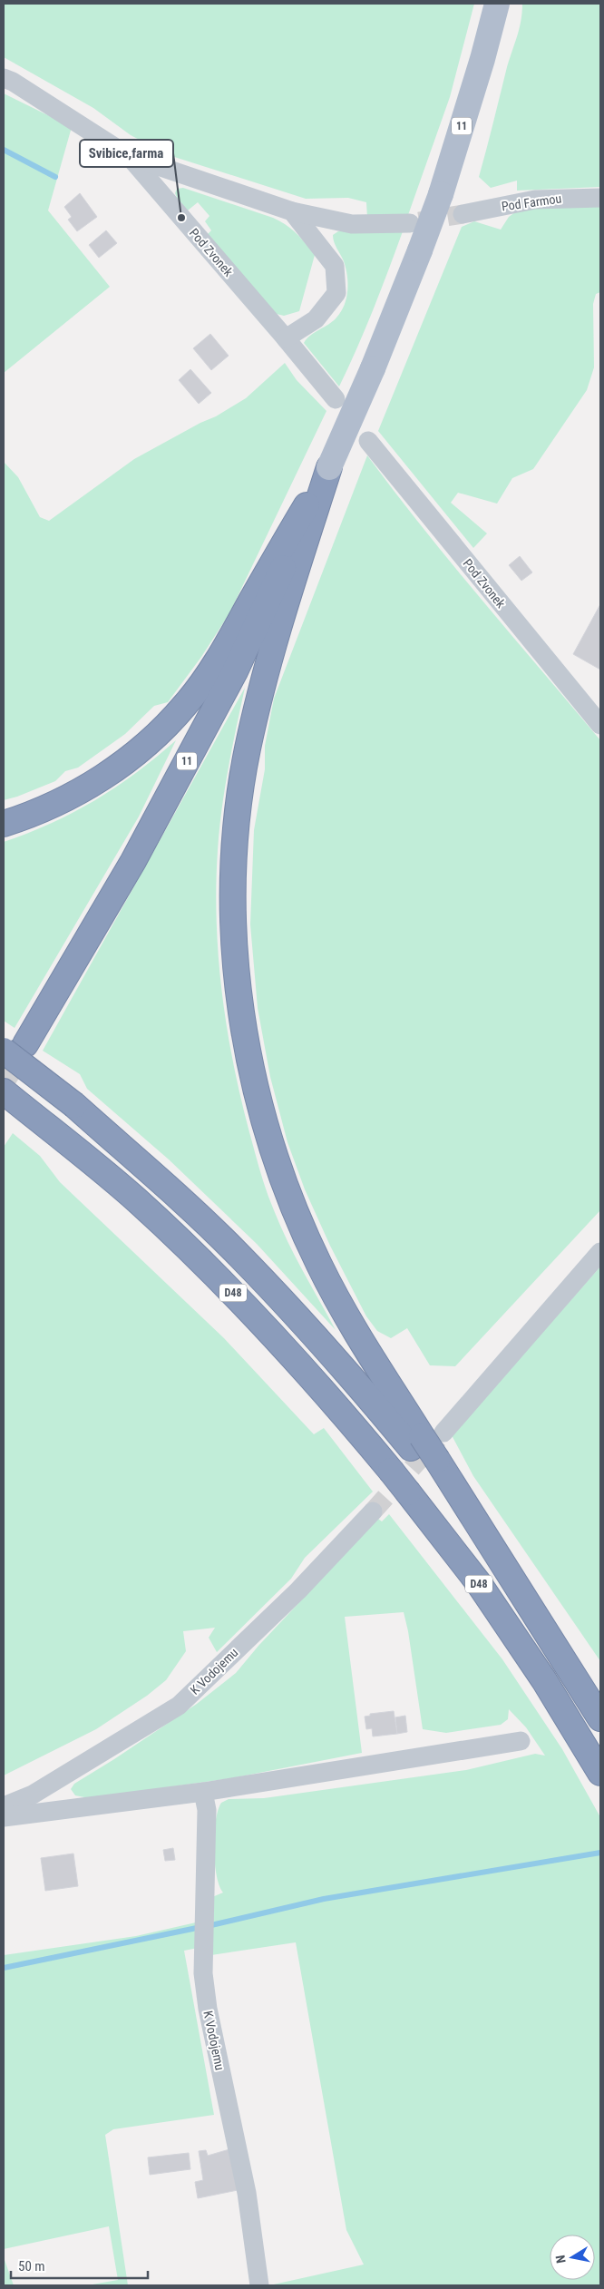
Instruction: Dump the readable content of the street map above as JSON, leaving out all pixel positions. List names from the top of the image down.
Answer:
{
  "streets": {
    "highway": ["11", "D48"],
    "street": ["Pod Farmou", "Pod Zvonek", "K Vodojemu"]
  },
  "crossings": [
    ["11", "D48"]
  ],
  "places": ["Svibice,farma"],
  "scale_bar": "50 m",
  "north": "left"
}
